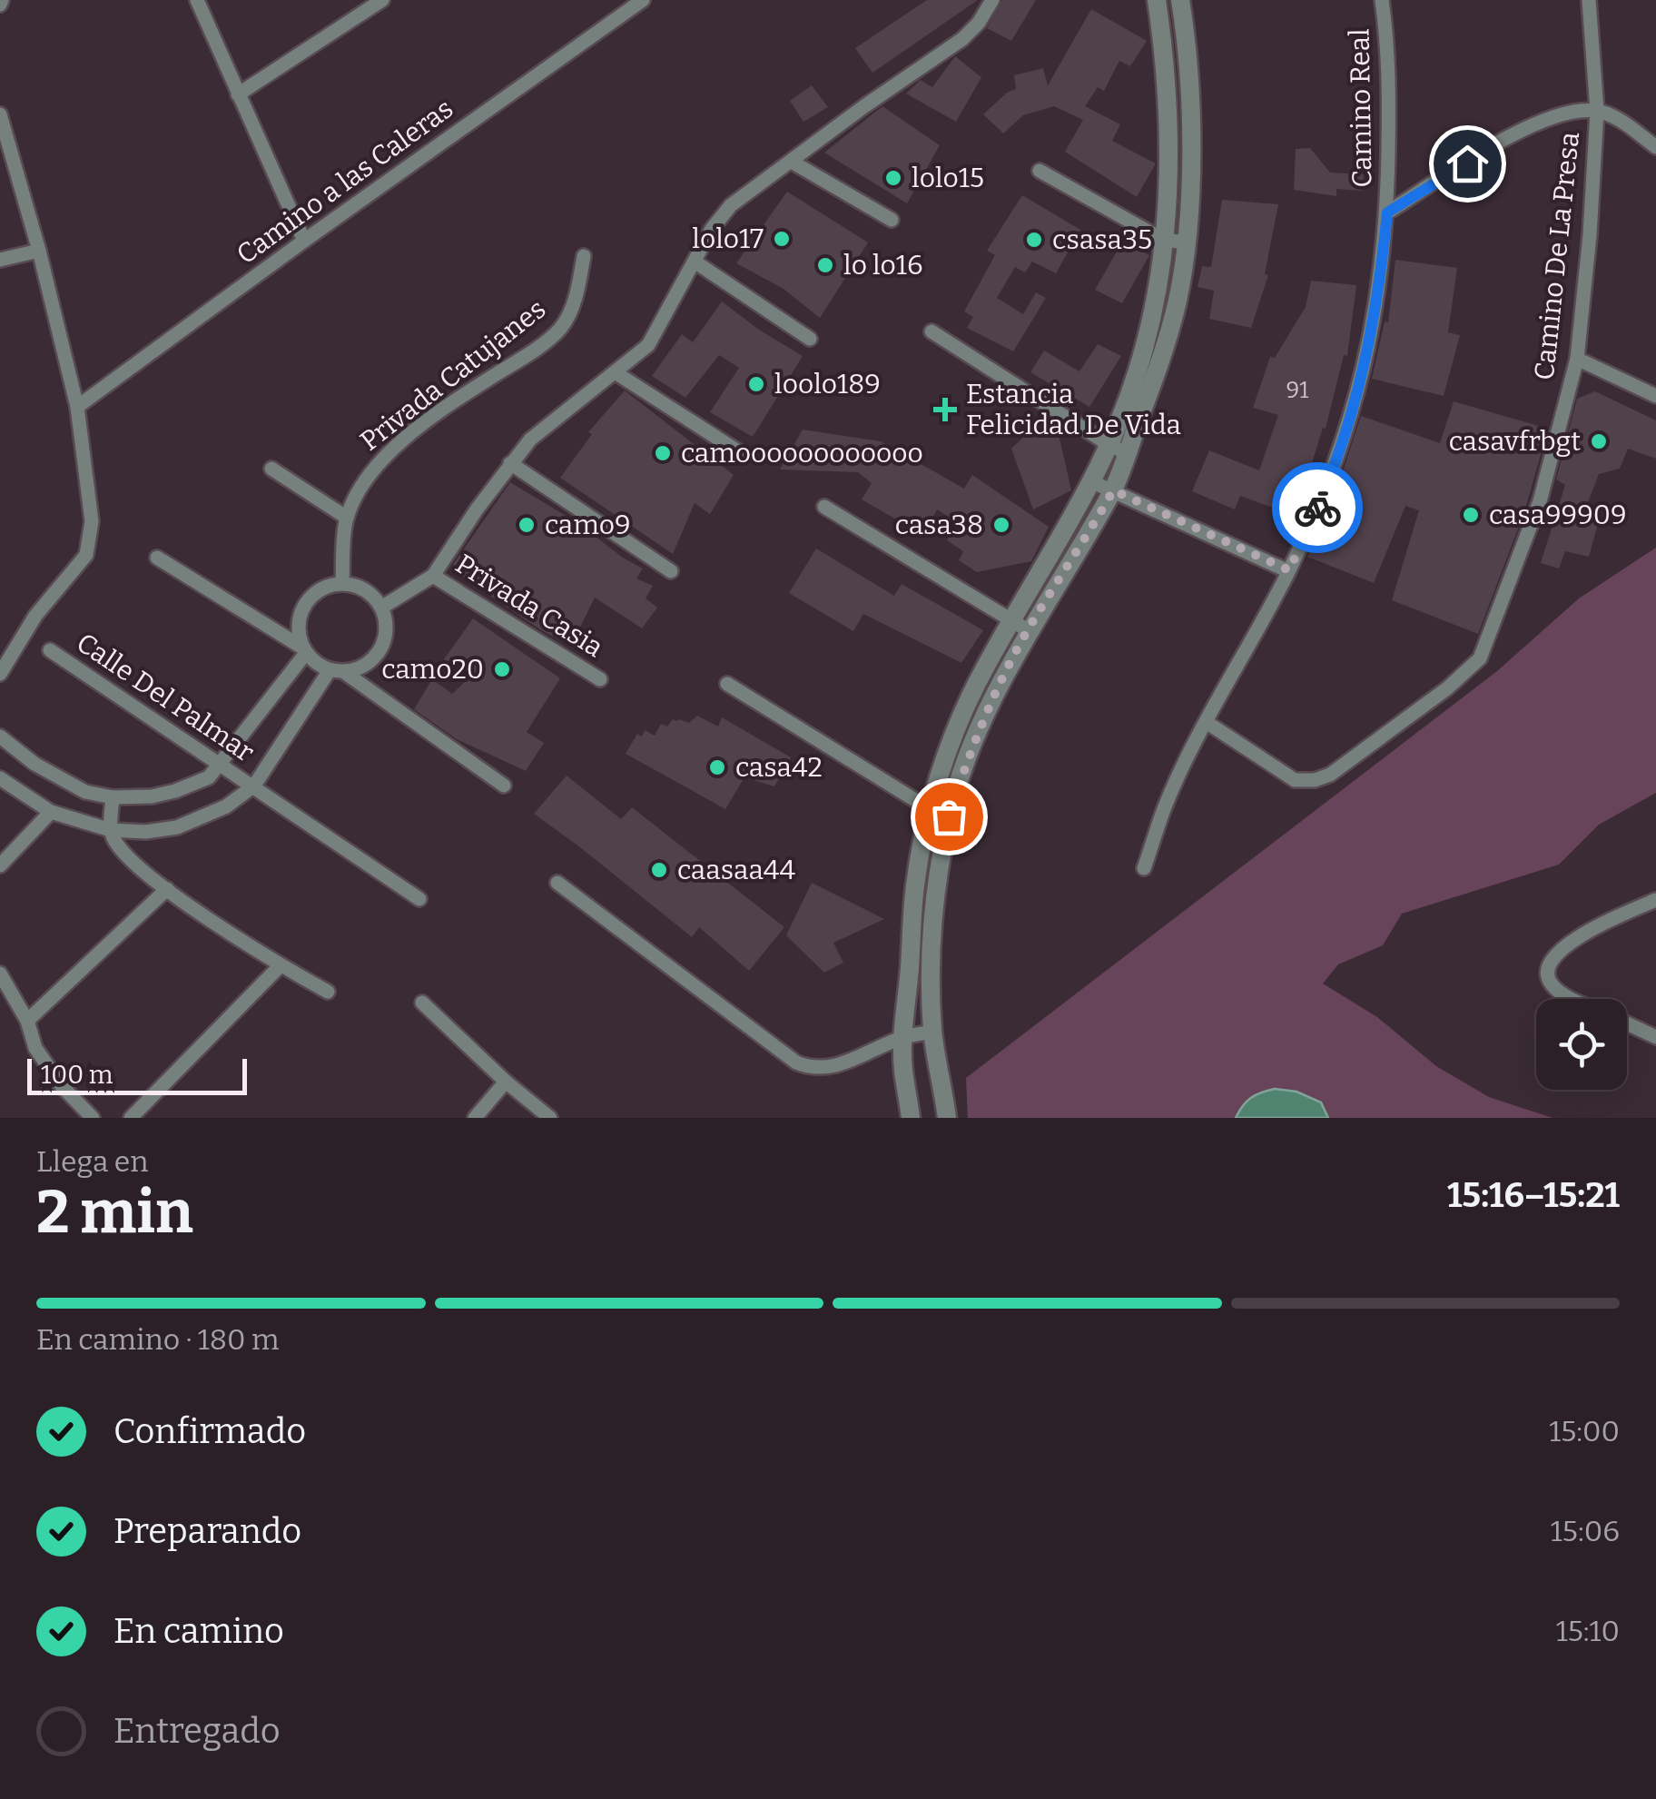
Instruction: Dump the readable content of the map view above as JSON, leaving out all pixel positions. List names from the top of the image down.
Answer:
{
  "streets": {
    "street": [
      "Camino Real",
      "Camino a las Caleras",
      "Camino De La Presa",
      "Privada Catujanes",
      "Privada Casia",
      "Calle Del Palmar"
    ]
  },
  "crossings": [
    ["Camino Real", "Camino De La Presa"]
  ],
  "places": {
    "other": [
      "lolo15",
      "lolo17",
      "csasa35",
      "lo lo16",
      "loolo189",
      "casavfrbgt",
      "camoooooooooooo",
      "casa99909",
      "camo9",
      "casa38",
      "camo20",
      "casa42",
      "caasaa44"
    ],
    "health": ["Estancia Felicidad De Vida"]
  },
  "house_numbers": ["91"],
  "scale_bar": "100 m",
  "page": {
    "scale": "100 m",
    "heading": ["2 min", "Llega en", "15:16–15:21"],
    "bar": "En camino · 180 m",
    "list": [
      ["Confirmado", "15:00"],
      ["Preparando", "15:06"],
      ["En camino", "15:10"],
      "Entregado"
    ]
  }
}
